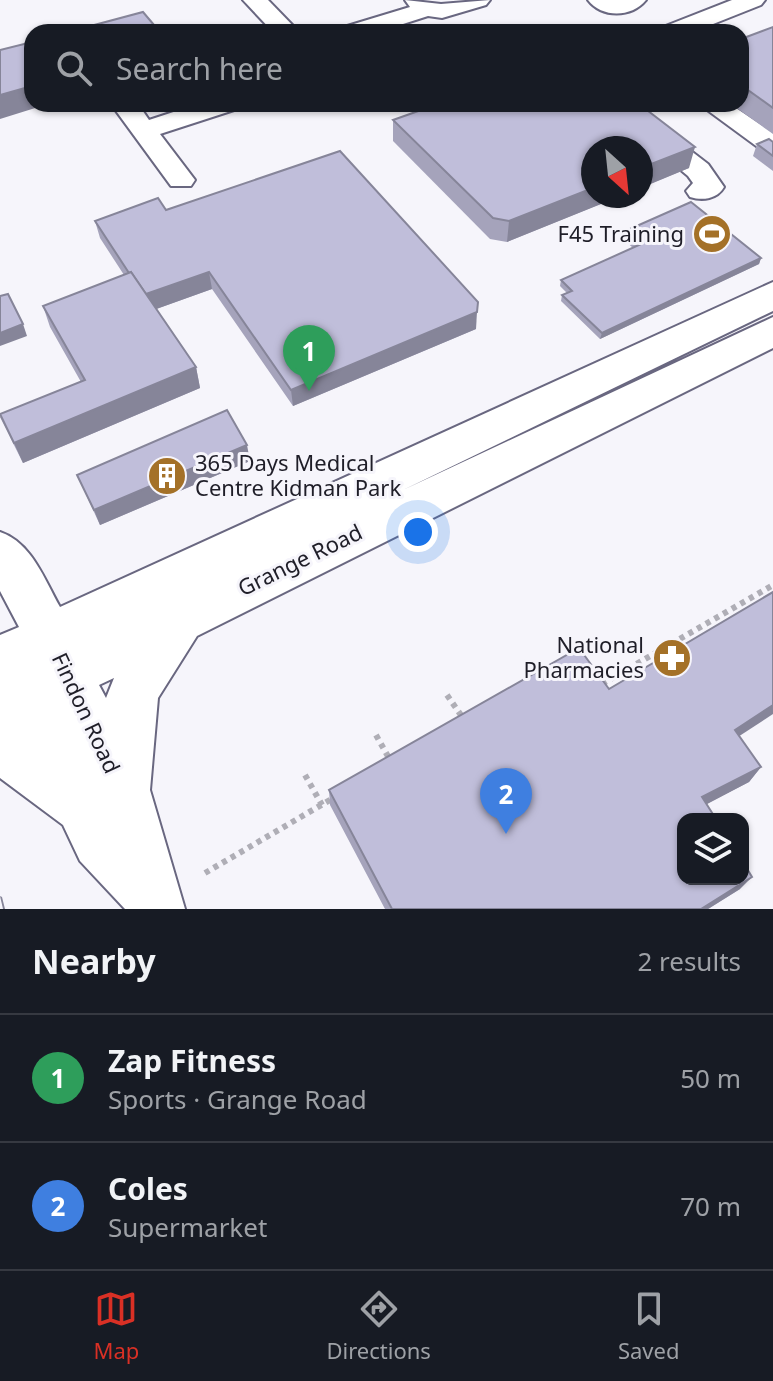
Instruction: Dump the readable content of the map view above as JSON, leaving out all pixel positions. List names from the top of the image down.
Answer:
{
  "streets": {
    "main road": ["Grange Road", "Findon Road"]
  },
  "crossings": [
    ["Grange Road", "Findon Road"]
  ],
  "places": {
    "sports": ["F45 Training"],
    "building": ["365 Days Medical Centre Kidman Park"],
    "pharmacy": ["National Pharmacies"]
  },
  "north": "bottom right",
  "page": {
    "search": "Search here",
    "pins": ["1", "2"],
    "heading": ["Nearby", "2 results"],
    "list": [
      {
        "mark": "1",
        "name": "Zap Fitness",
        "note": "Sports · Grange Road",
        "value": "50 m"
      },
      {
        "mark": "2",
        "name": "Coles",
        "note": "Supermarket",
        "value": "70 m"
      }
    ],
    "nav": ["Map", "Directions", "Saved"]
  }
}
